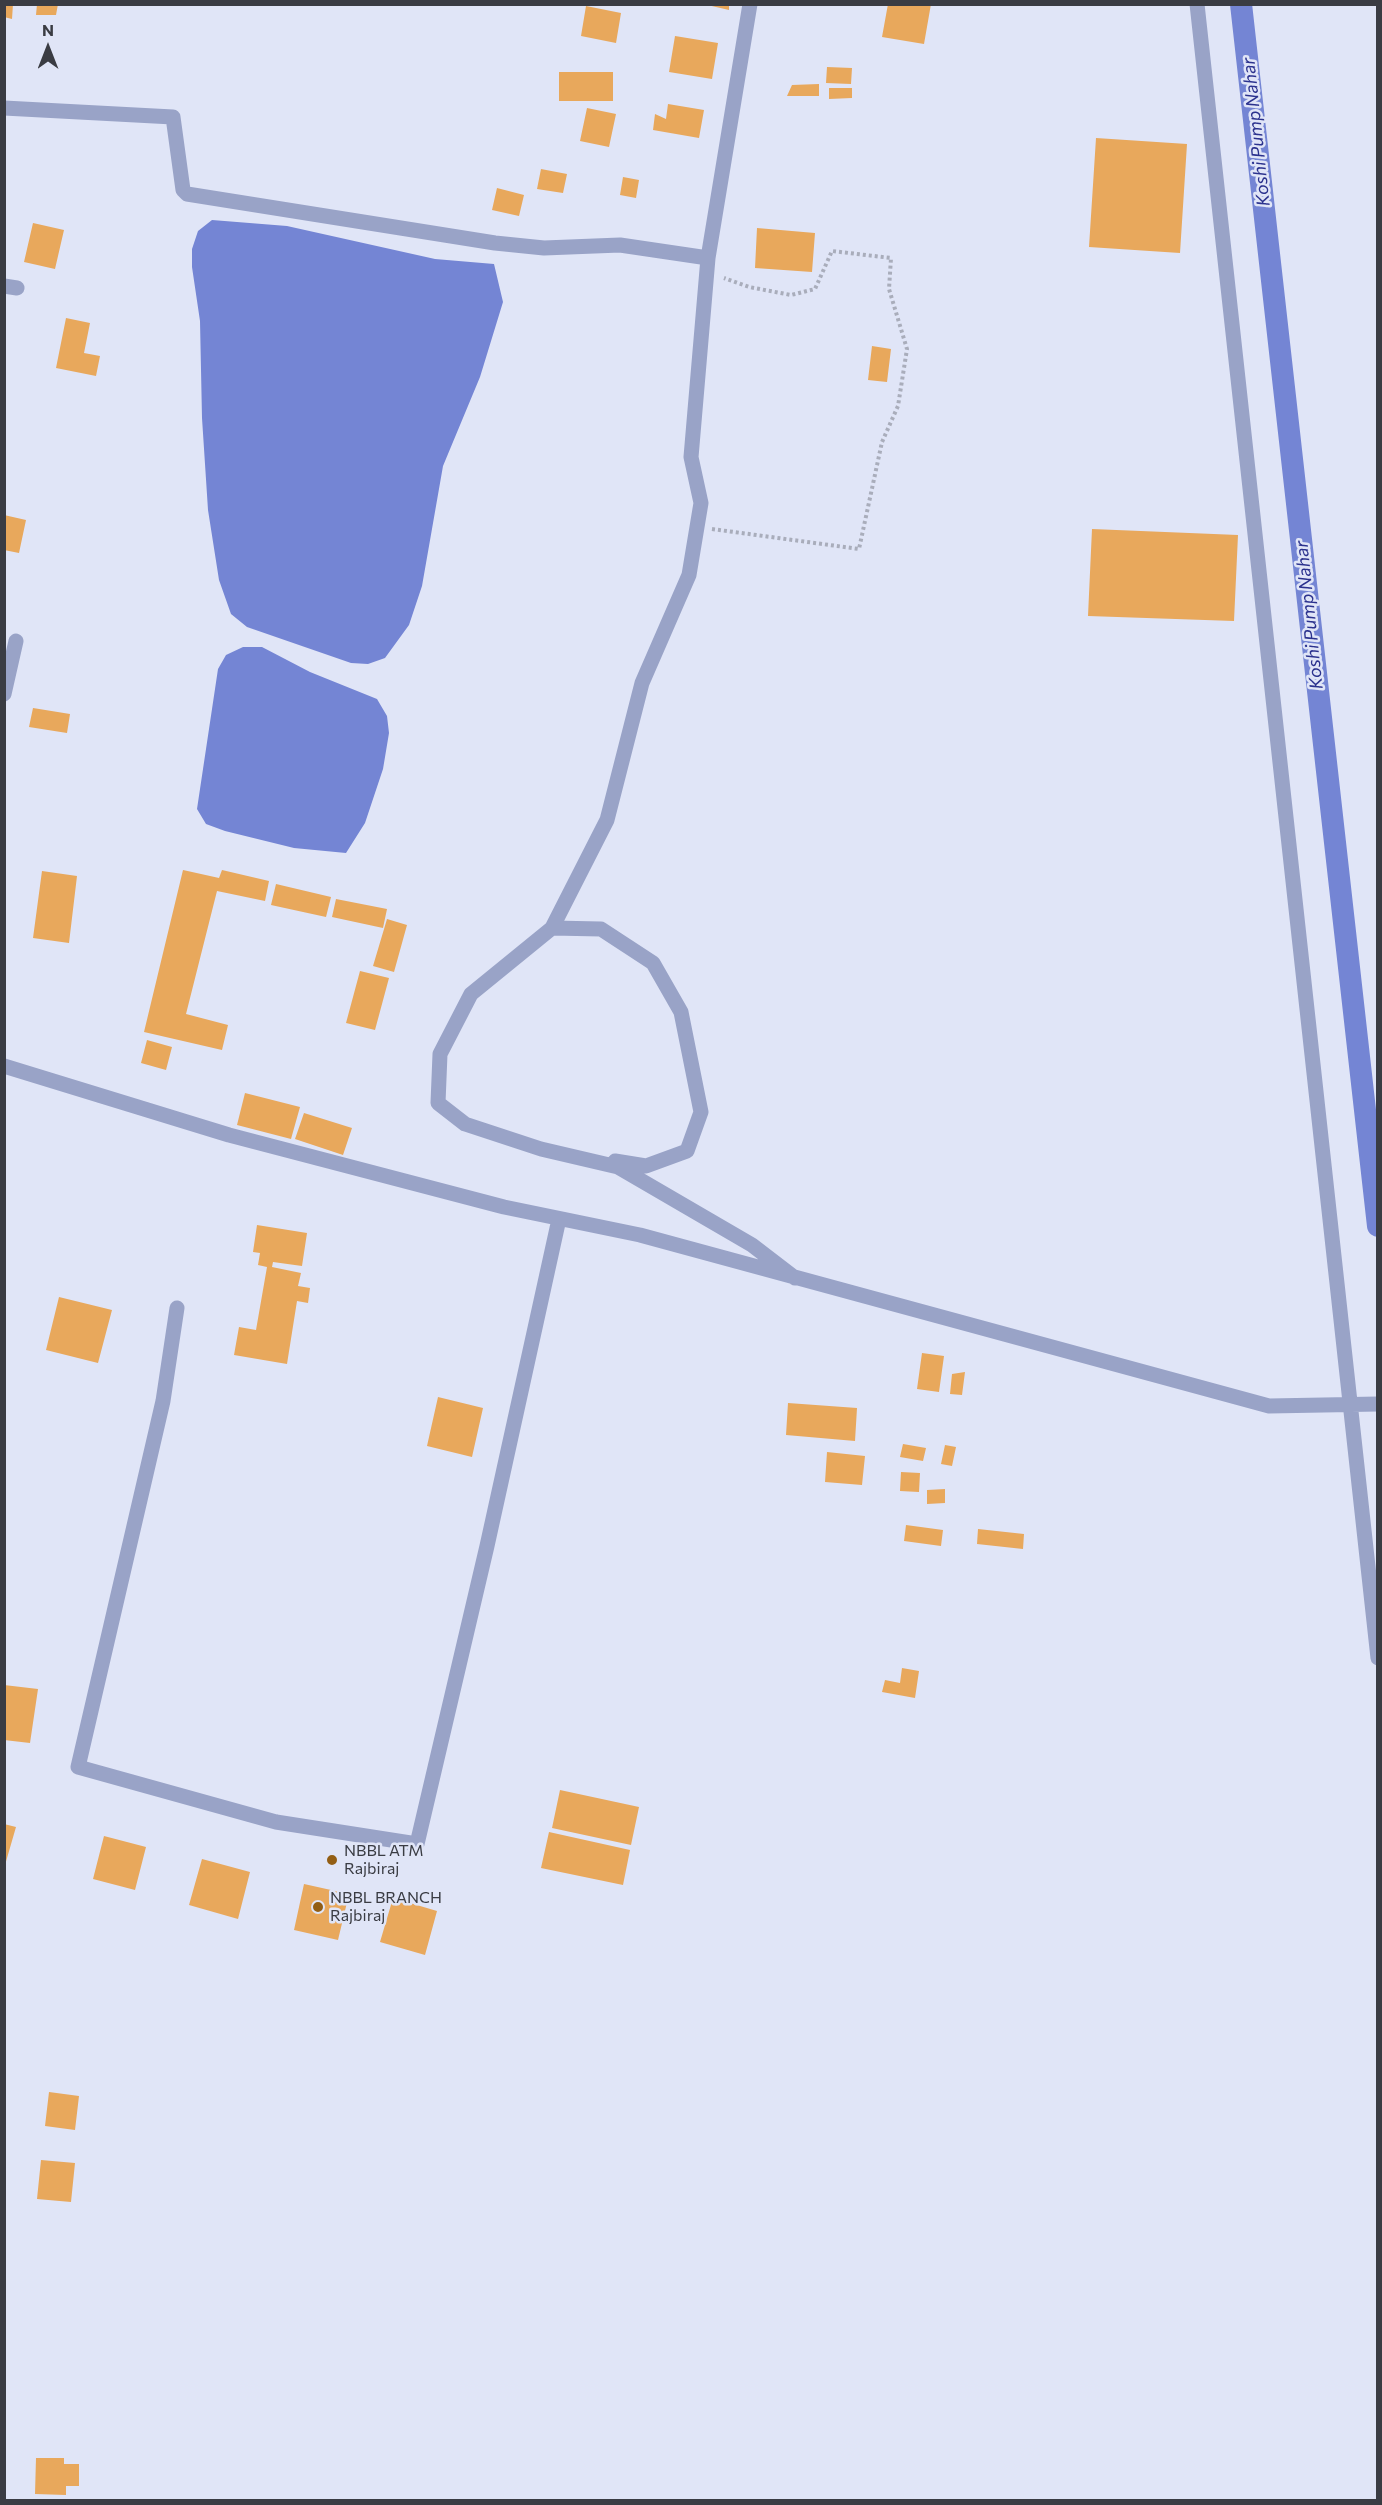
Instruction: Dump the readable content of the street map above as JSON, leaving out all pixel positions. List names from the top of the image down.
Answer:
{
  "water": ["Koshi Pump Nahar"],
  "places": ["NBBL ATM Rajbiraj", "NBBL BRANCH Rajbiraj"],
  "north": "top"
}
